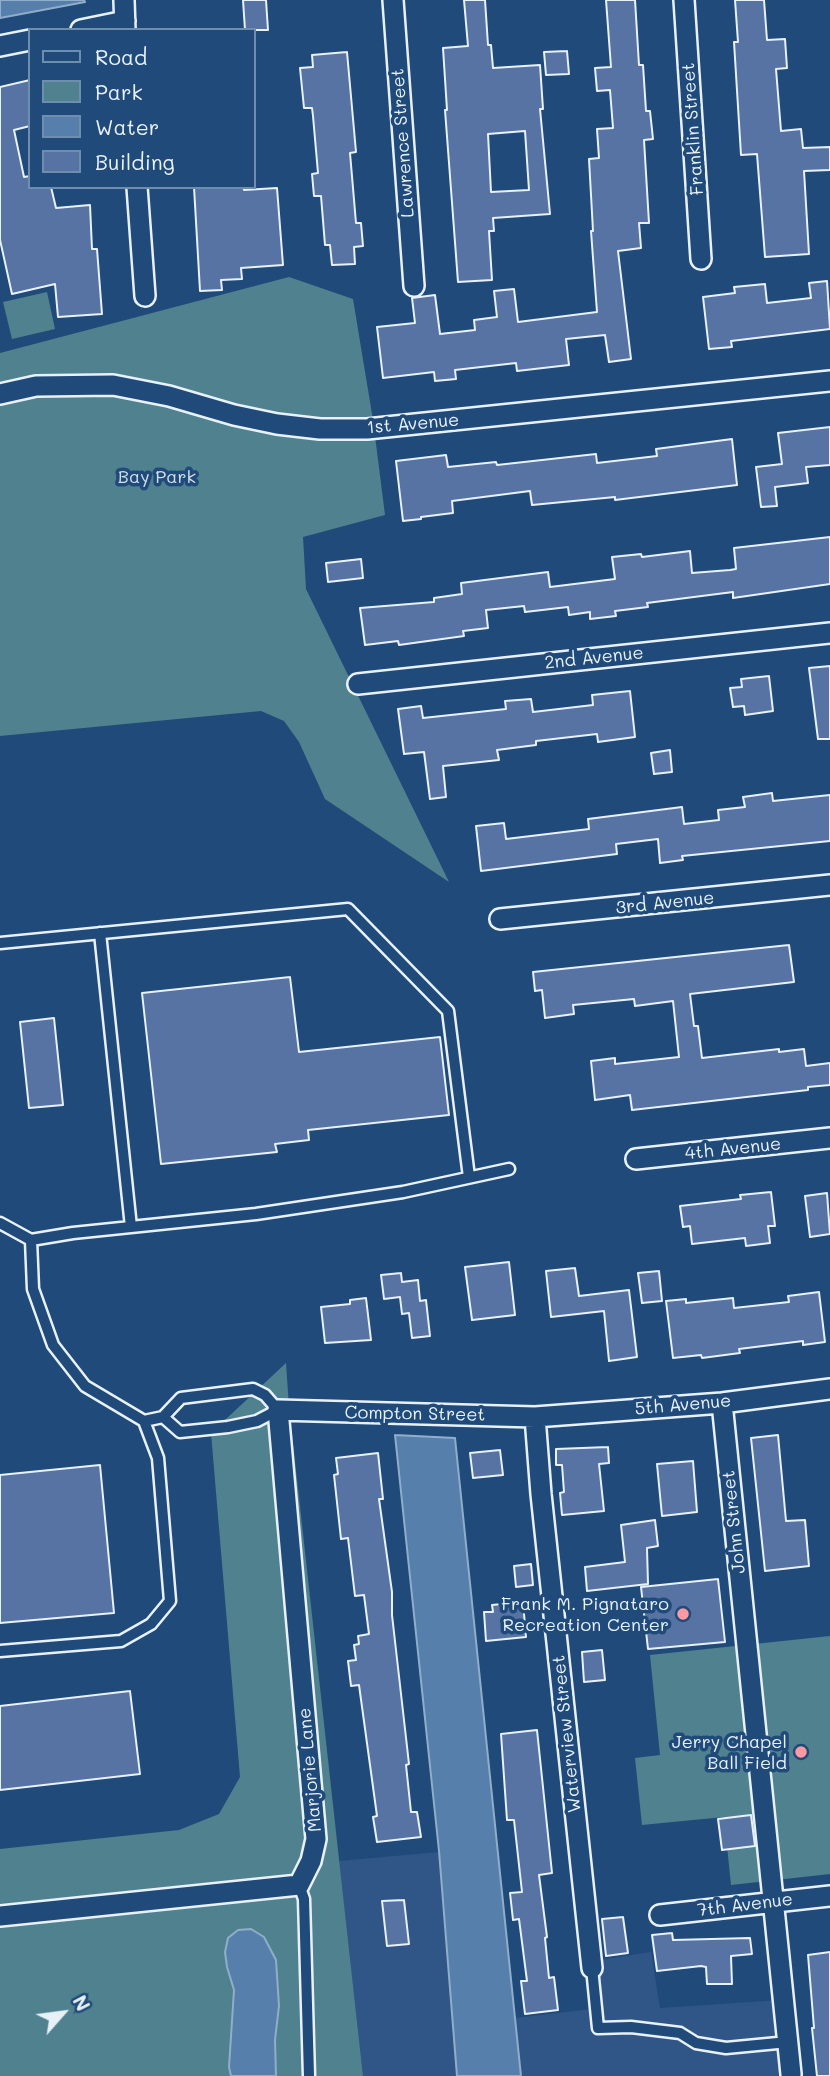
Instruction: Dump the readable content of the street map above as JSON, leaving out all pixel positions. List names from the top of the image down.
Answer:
{
  "streets": {
    "street": [
      "Franklin Street",
      "Lawrence Street",
      "1st Avenue",
      "2nd Avenue",
      "3rd Avenue",
      "4th Avenue",
      "5th Avenue",
      "Compton Street",
      "John Street",
      "Waterview Street",
      "Marjorie Lane",
      "7th Avenue"
    ]
  },
  "crossings": [
    ["5th Avenue", "Compton Street"],
    ["5th Avenue", "John Street"],
    ["5th Avenue", "Waterview Street"],
    ["Compton Street", "Waterview Street"],
    ["Compton Street", "Marjorie Lane"],
    ["John Street", "7th Avenue"]
  ],
  "parks": ["Bay Park"],
  "places": ["Frank M. Pignataro Recreation Center", "Jerry Chapel Ball Field"],
  "legend": [
    "Road",
    "Park",
    "Water",
    "Building"
  ],
  "north": "top right"
}
